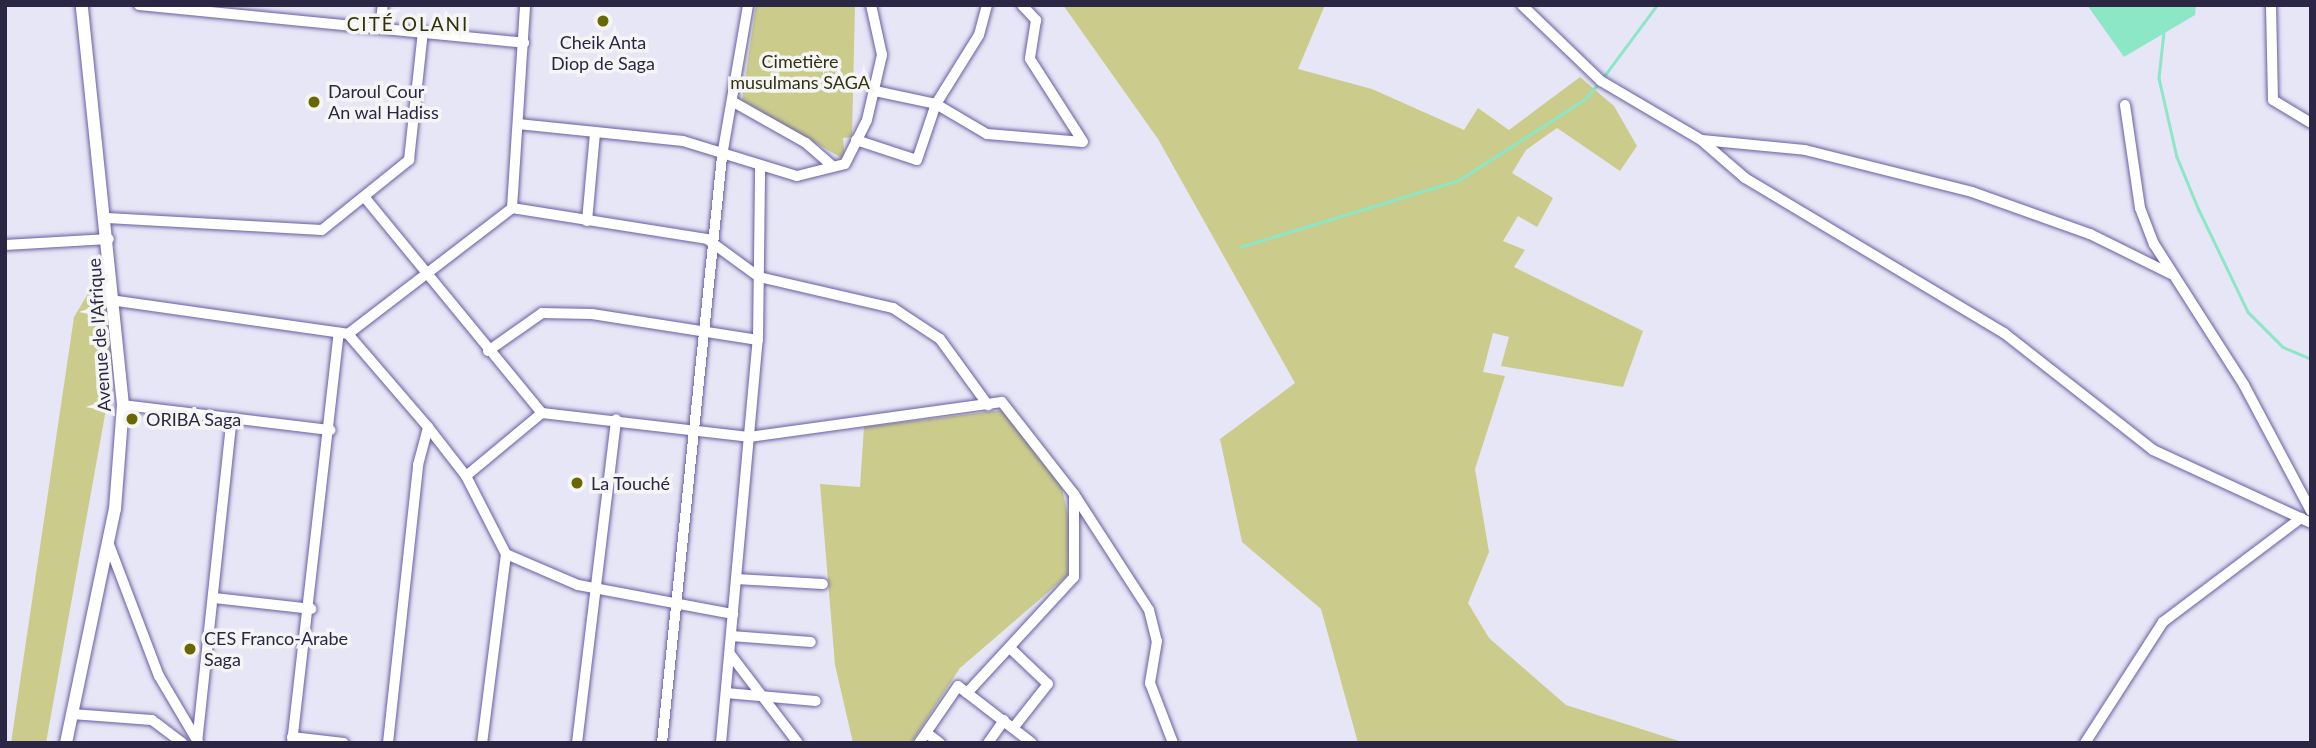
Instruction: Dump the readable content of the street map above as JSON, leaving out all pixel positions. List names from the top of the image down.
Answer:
{
  "streets": {
    "main road": ["Avenue de l'Afrique"]
  },
  "districts": ["CITÉ OLANI"],
  "parks": ["Cimetière musulmans SAGA"],
  "places": [
    "Cheik Anta Diop de Saga",
    "Daroul Cour An wal Hadiss",
    "ORIBA Saga",
    "La Touché",
    "CES Franco-Arabe Saga"
  ]
}
